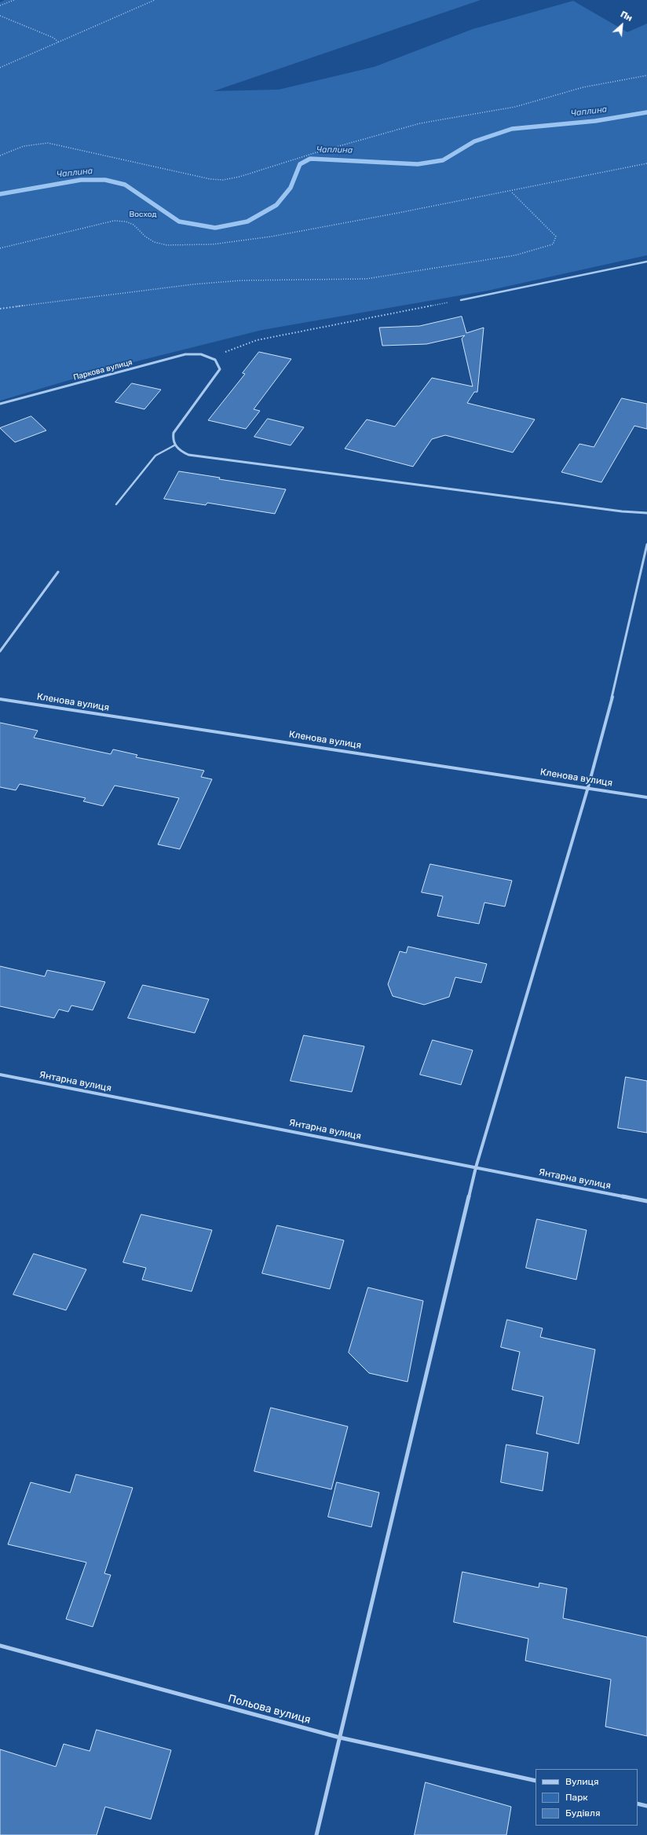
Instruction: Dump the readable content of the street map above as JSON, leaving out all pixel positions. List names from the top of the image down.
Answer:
{
  "streets": {
    "street": [
      "Паркова вулиця",
      "Кленова вулиця",
      "Янтарна вулиця",
      "Польова вулиця"
    ]
  },
  "water": ["Чаплина"],
  "parks": ["Восход"],
  "legend": ["Вулиця", "Парк", "Будівля"],
  "north": "top right"
}
